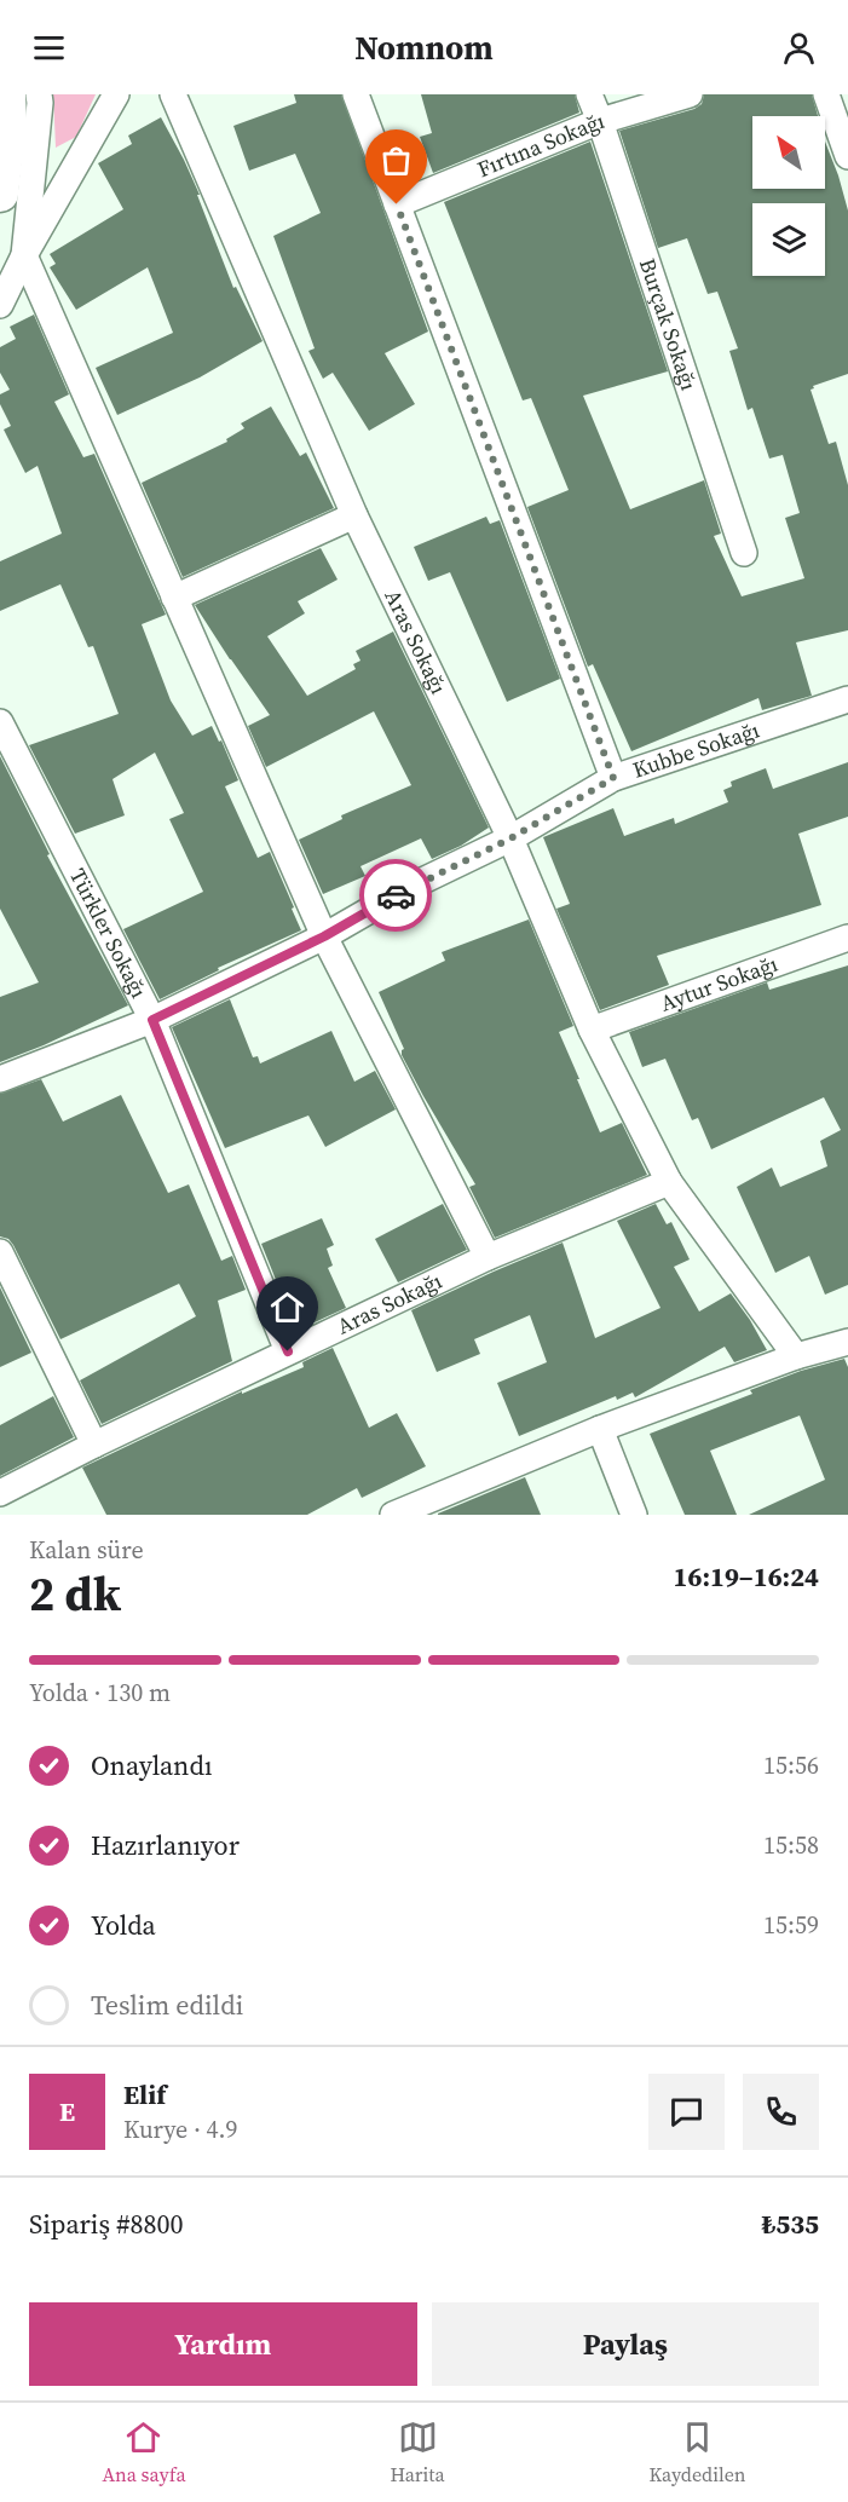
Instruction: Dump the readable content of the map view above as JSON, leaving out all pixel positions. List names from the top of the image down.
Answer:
{
  "streets": {
    "street": [
      "Fırtına Sokağı",
      "Burçak Sokağı",
      "Aras Sokağı",
      "Kubbe Sokağı",
      "Türkler Sokağı",
      "Aytur Sokağı"
    ]
  },
  "crossings": [
    ["Fırtına Sokağı", "Burçak Sokağı"],
    ["Aras Sokağı", "Kubbe Sokağı"],
    ["Aras Sokağı", "Türkler Sokağı"],
    ["Aras Sokağı", "Aytur Sokağı"],
    ["Kubbe Sokağı", "Türkler Sokağı"]
  ],
  "north": "top left",
  "page": {
    "header": "Nomnom",
    "heading": ["2 dk", "Kalan süre", "16:19–16:24"],
    "panel": [
      "Elif",
      "Kurye · 4.9",
      "Sipariş #8800",
      "₺535"
    ],
    "bar": "Yolda · 130 m",
    "list": [
      ["Onaylandı", "15:56"],
      ["Hazırlanıyor", "15:58"],
      ["Yolda", "15:59"],
      "Teslim edildi"
    ],
    "round": "E",
    "buttons": ["Yardım", "Paylaş"],
    "tabs": ["Ana sayfa", "Harita", "Kaydedilen"]
  }
}
